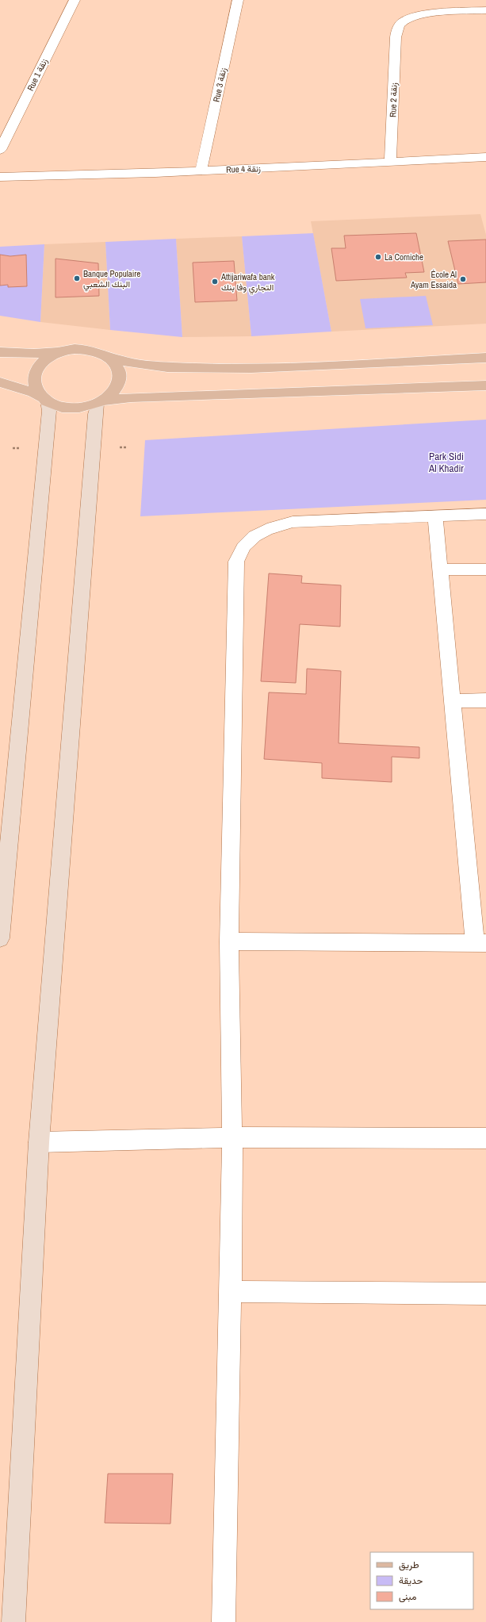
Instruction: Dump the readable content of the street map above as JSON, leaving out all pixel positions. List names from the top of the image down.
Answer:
{
  "streets": {
    "street": [
      "Rue 1 زنقة",
      "Rue 3 زنقة",
      "Rue 2 زنقة",
      "Rue 4 زنقة"
    ]
  },
  "crossings": [
    ["Rue 3 زنقة", "Rue 4 زنقة"],
    ["Rue 2 زنقة", "Rue 4 زنقة"]
  ],
  "parks": ["Park Sidi Al Khadir"],
  "places": [
    "La Corniche",
    "Banque Populaire البنك الشعبي",
    "École Al Ayam Essaida",
    "Attijariwafa bank التجاري وفا بنك"
  ],
  "legend": ["طريق", "حديقة", "مبنى"]
}
